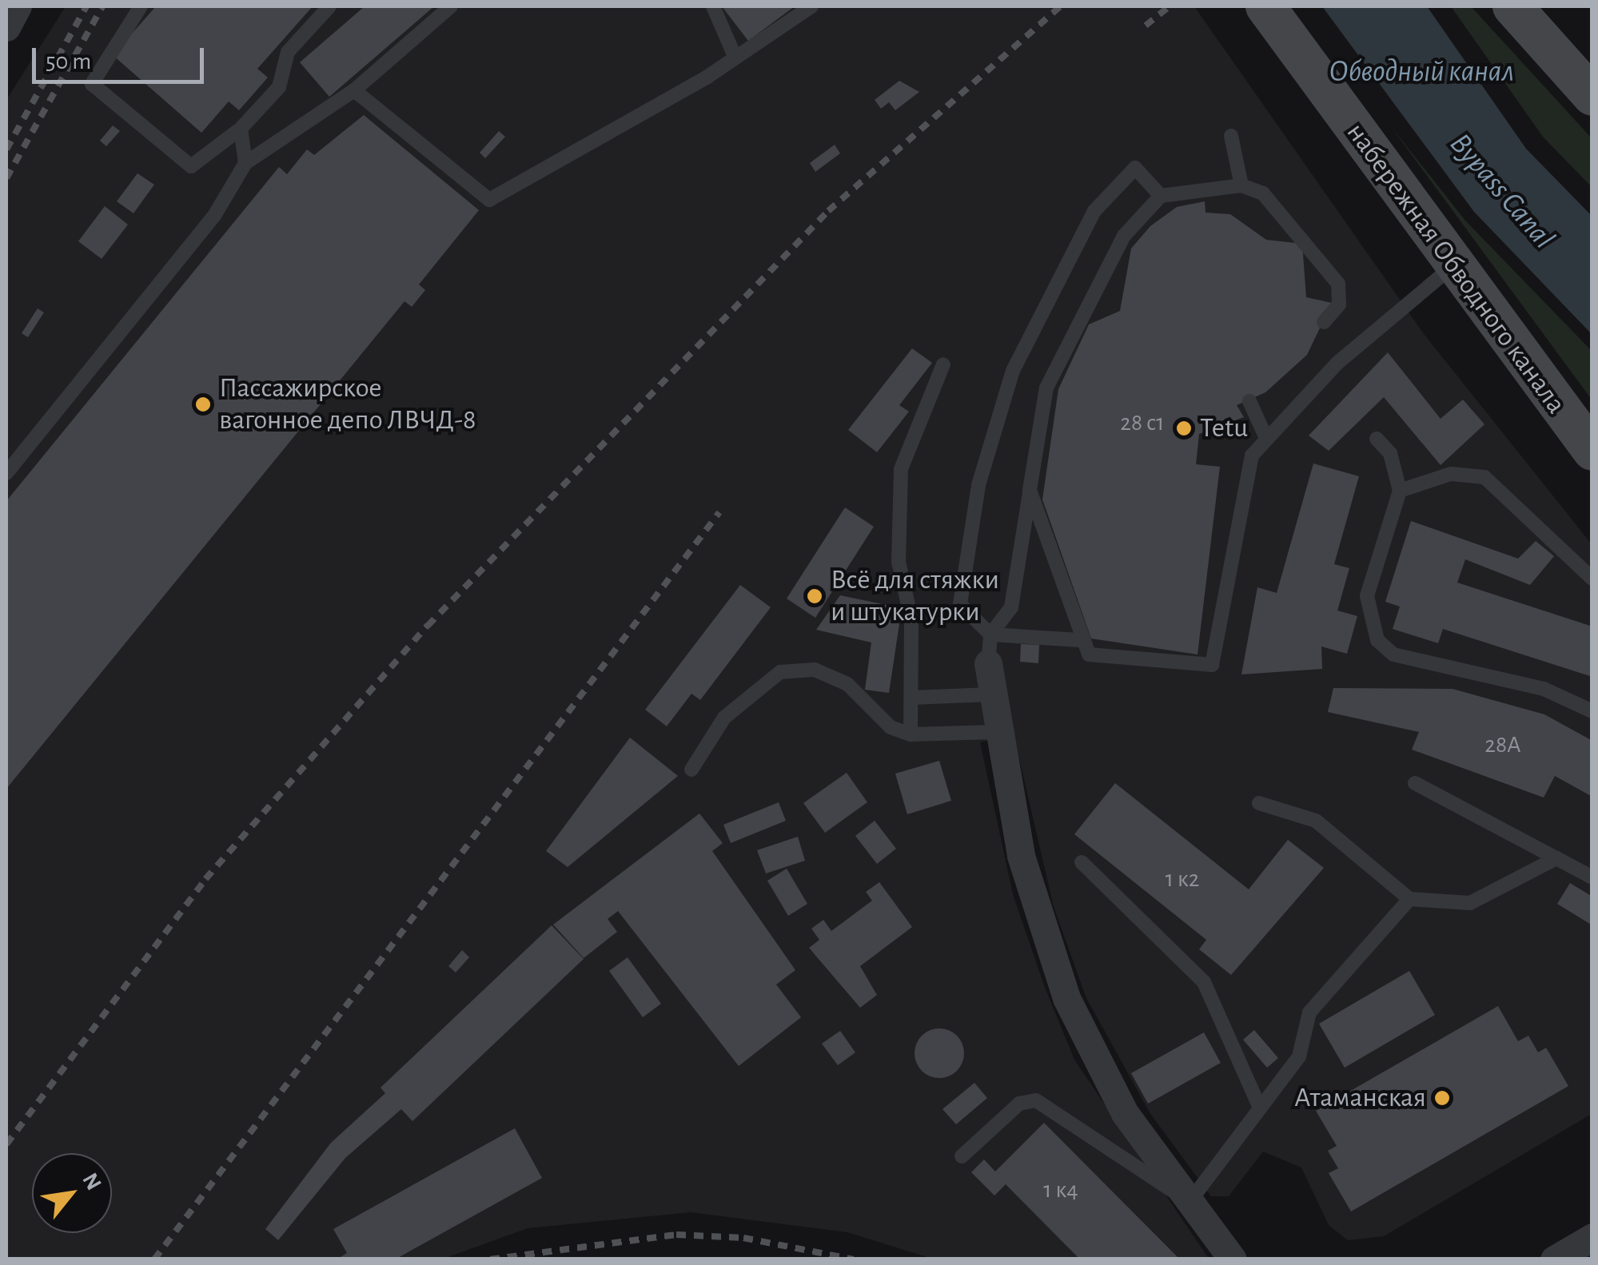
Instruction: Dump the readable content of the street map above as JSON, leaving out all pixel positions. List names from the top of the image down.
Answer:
{
  "streets": {
    "main road": ["набережная Обводного канала"]
  },
  "water": ["Обводный канал", "Bypass Canal"],
  "places": [
    "Пассажирское вагонное депо ЛВЧД-8",
    "Tetu",
    "Всё для стяжки и штукатурки",
    "Атаманская"
  ],
  "house_numbers": [
    "28 с1",
    "28А",
    "1 к2",
    "1 к4"
  ],
  "scale_bar": "50 m",
  "north": "top right"
}
